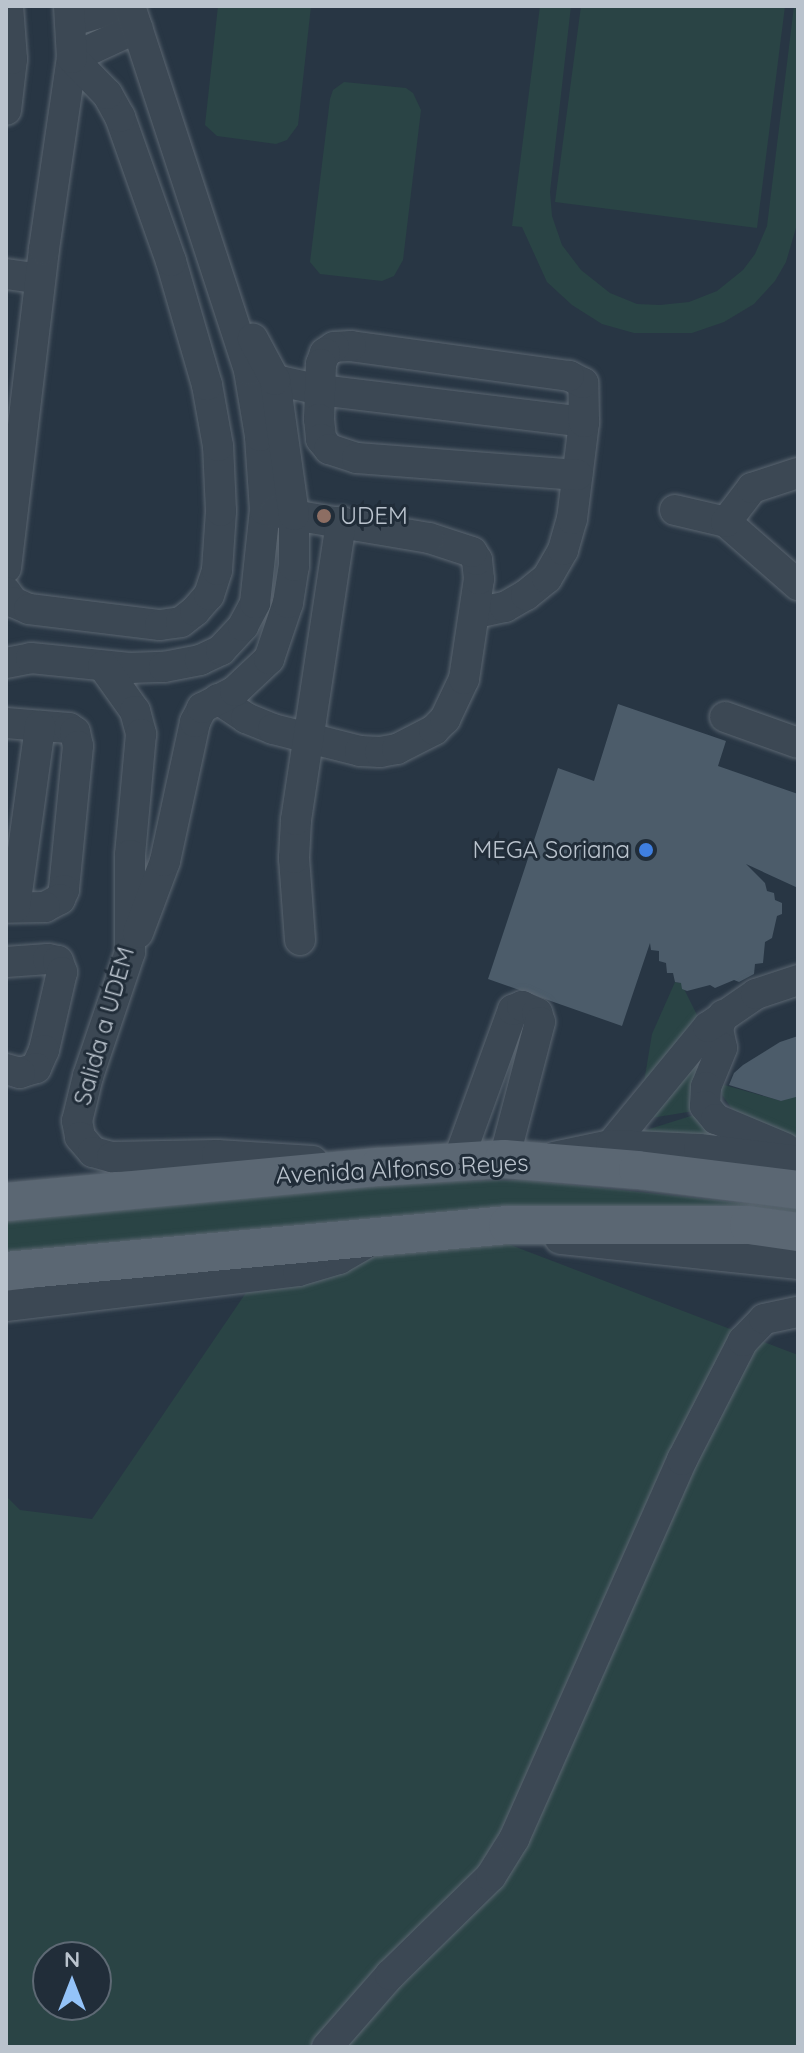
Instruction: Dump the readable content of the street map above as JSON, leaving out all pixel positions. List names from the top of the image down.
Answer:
{
  "streets": {
    "main road": ["Avenida Alfonso Reyes"],
    "street": ["Salida a UDEM"]
  },
  "crossings": [
    ["Salida a UDEM", "Avenida Alfonso Reyes"]
  ],
  "places": ["UDEM", "MEGA Soriana"],
  "north": "top"
}
